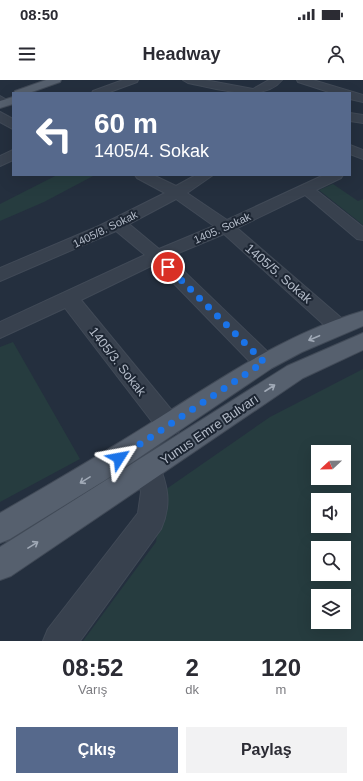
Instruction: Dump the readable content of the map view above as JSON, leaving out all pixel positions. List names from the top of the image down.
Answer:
{
  "streets": {
    "main road": ["Yunus Emre Bulvarı"],
    "street": [
      "1405. Sokak",
      "1405/8. Sokak",
      "1405/5. Sokak",
      "1405/3. Sokak"
    ]
  },
  "crossings": [
    ["1405. Sokak", "1405/5. Sokak"],
    ["1405. Sokak", "1405/3. Sokak"],
    ["1405/8. Sokak", "1405/5. Sokak"],
    ["1405/5. Sokak", "Yunus Emre Bulvarı"],
    ["1405/3. Sokak", "Yunus Emre Bulvarı"]
  ],
  "north": "left",
  "page": {
    "status": "08:50",
    "header": "Headway",
    "turn": ["60 m", "1405/4. Sokak"],
    "eta": [
      "08:52",
      "Varış",
      "2",
      "dk",
      "120",
      "m"
    ],
    "buttons": ["Çıkış", "Paylaş"]
  }
}
